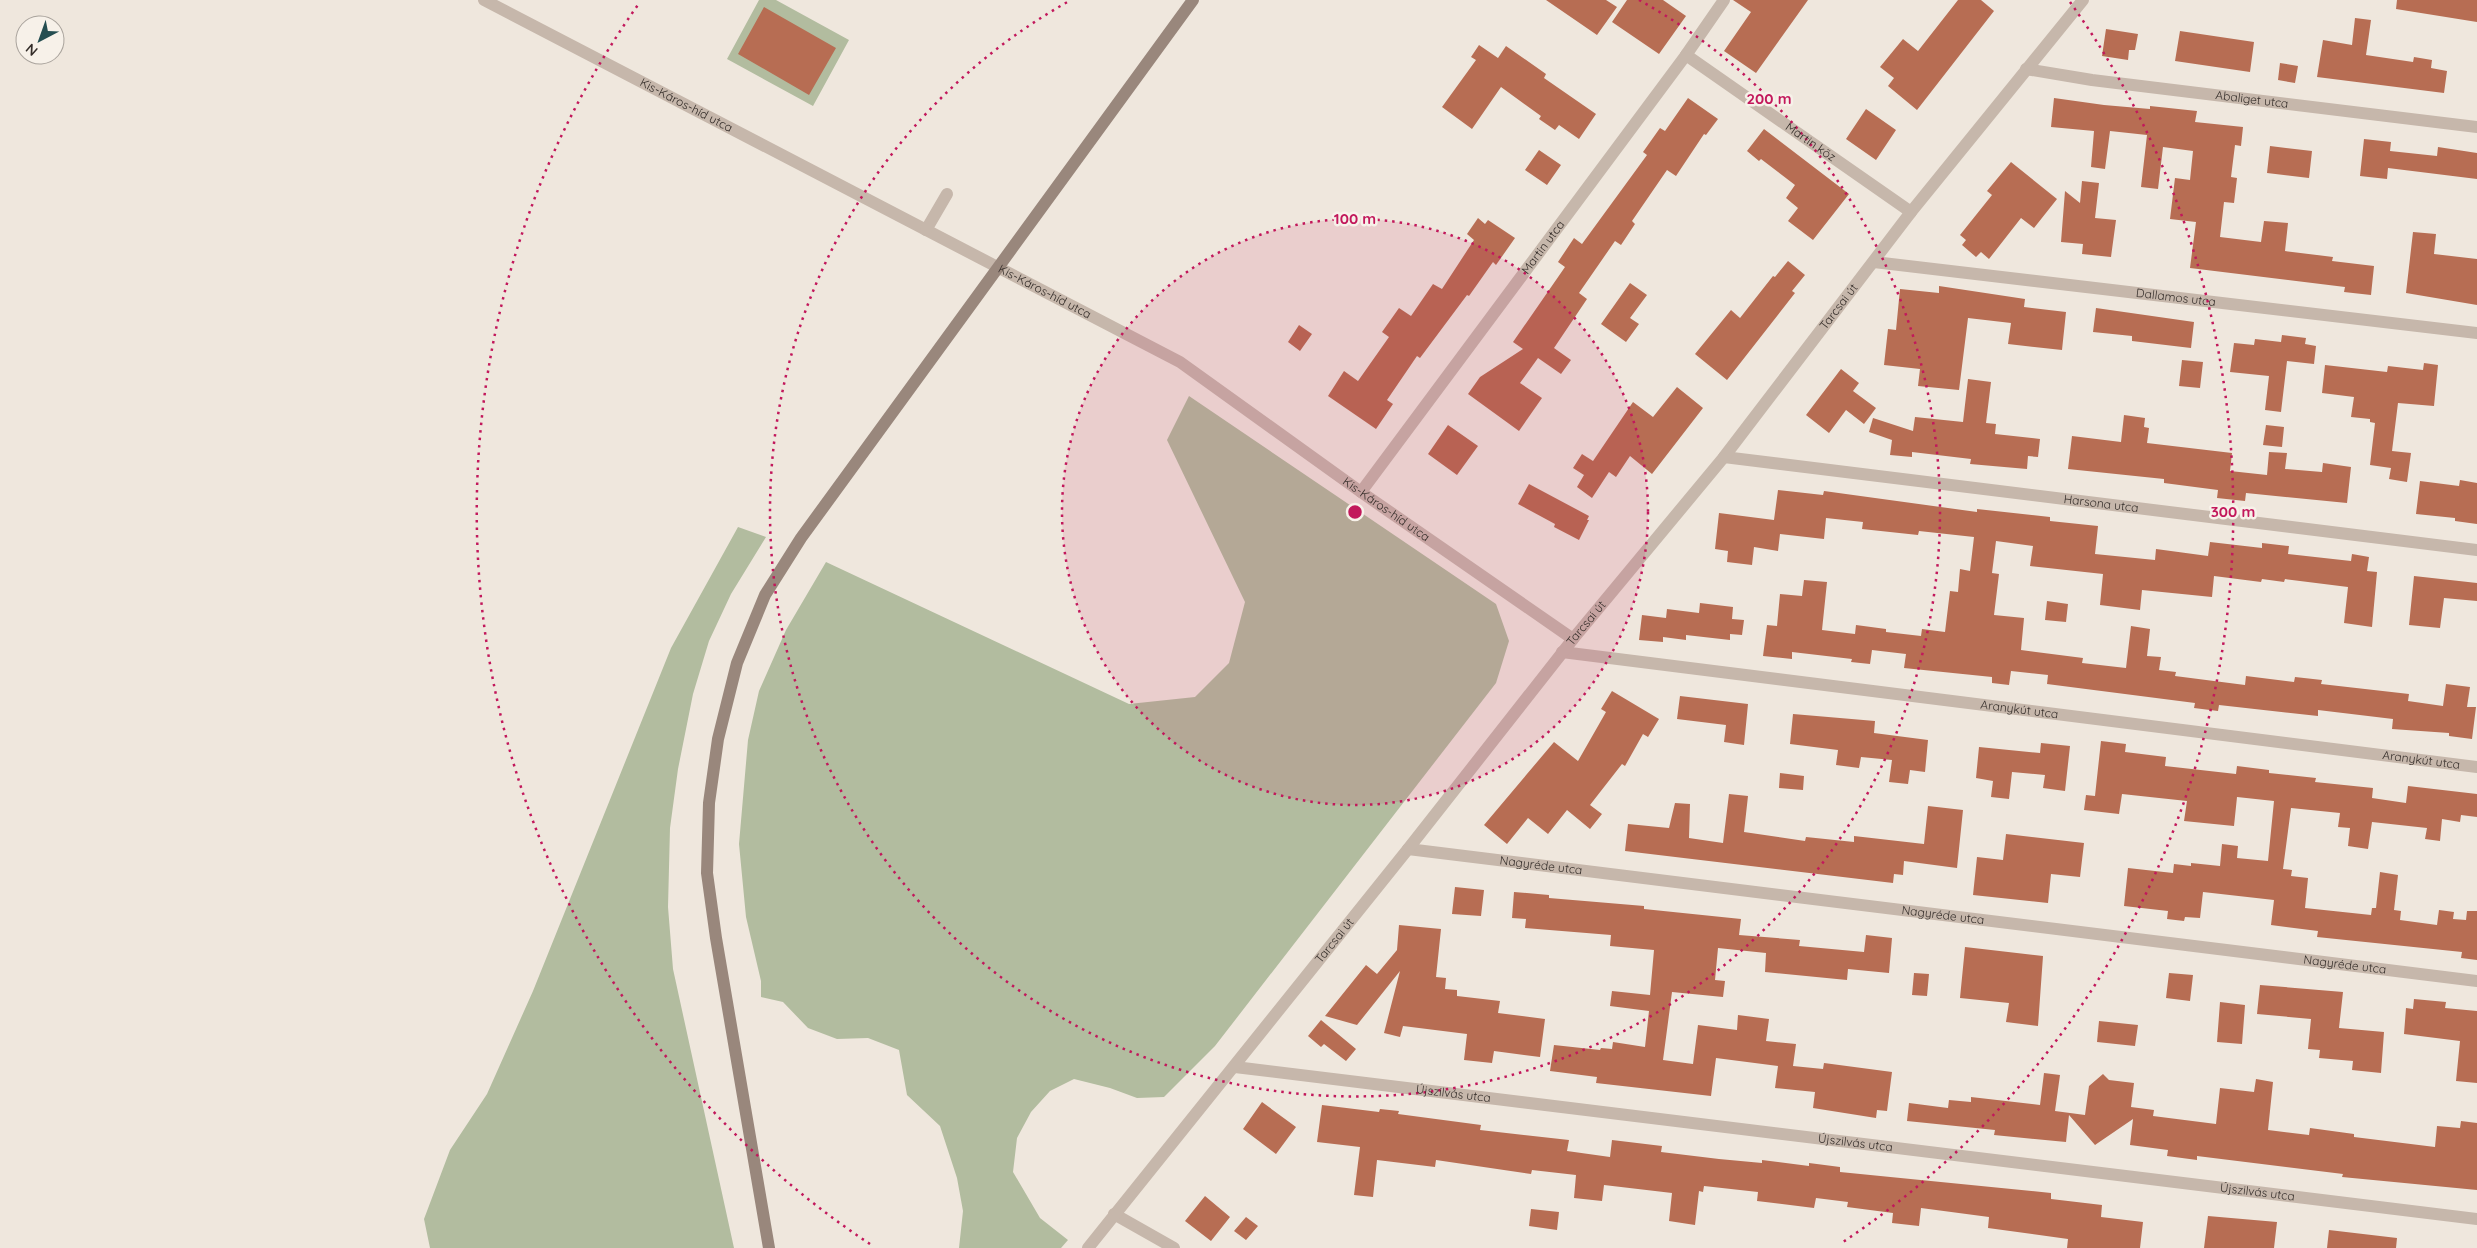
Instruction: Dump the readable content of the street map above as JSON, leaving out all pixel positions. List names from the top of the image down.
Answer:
{
  "streets": {
    "street": [
      "Abaliget utca",
      "Kis-Káros-híd utca",
      "Martin köz",
      "Martin utca",
      "Dallamos utca",
      "Tarcsai út",
      "Harsona utca",
      "Aranykút utca",
      "Nagyréde utca",
      "Újszilvás utca"
    ]
  },
  "crossings": [
    ["Abaliget utca", "Tarcsai út"],
    ["Kis-Káros-híd utca", "Martin utca"],
    ["Kis-Káros-híd utca", "Tarcsai út"],
    ["Martin köz", "Martin utca"],
    ["Martin köz", "Tarcsai út"],
    ["Dallamos utca", "Tarcsai út"],
    ["Tarcsai út", "Harsona utca"],
    ["Tarcsai út", "Aranykút utca"],
    ["Tarcsai út", "Nagyréde utca"],
    ["Tarcsai út", "Újszilvás utca"]
  ],
  "north": "bottom left",
  "rings": ["200 m", "100 m", "300 m"]
}
